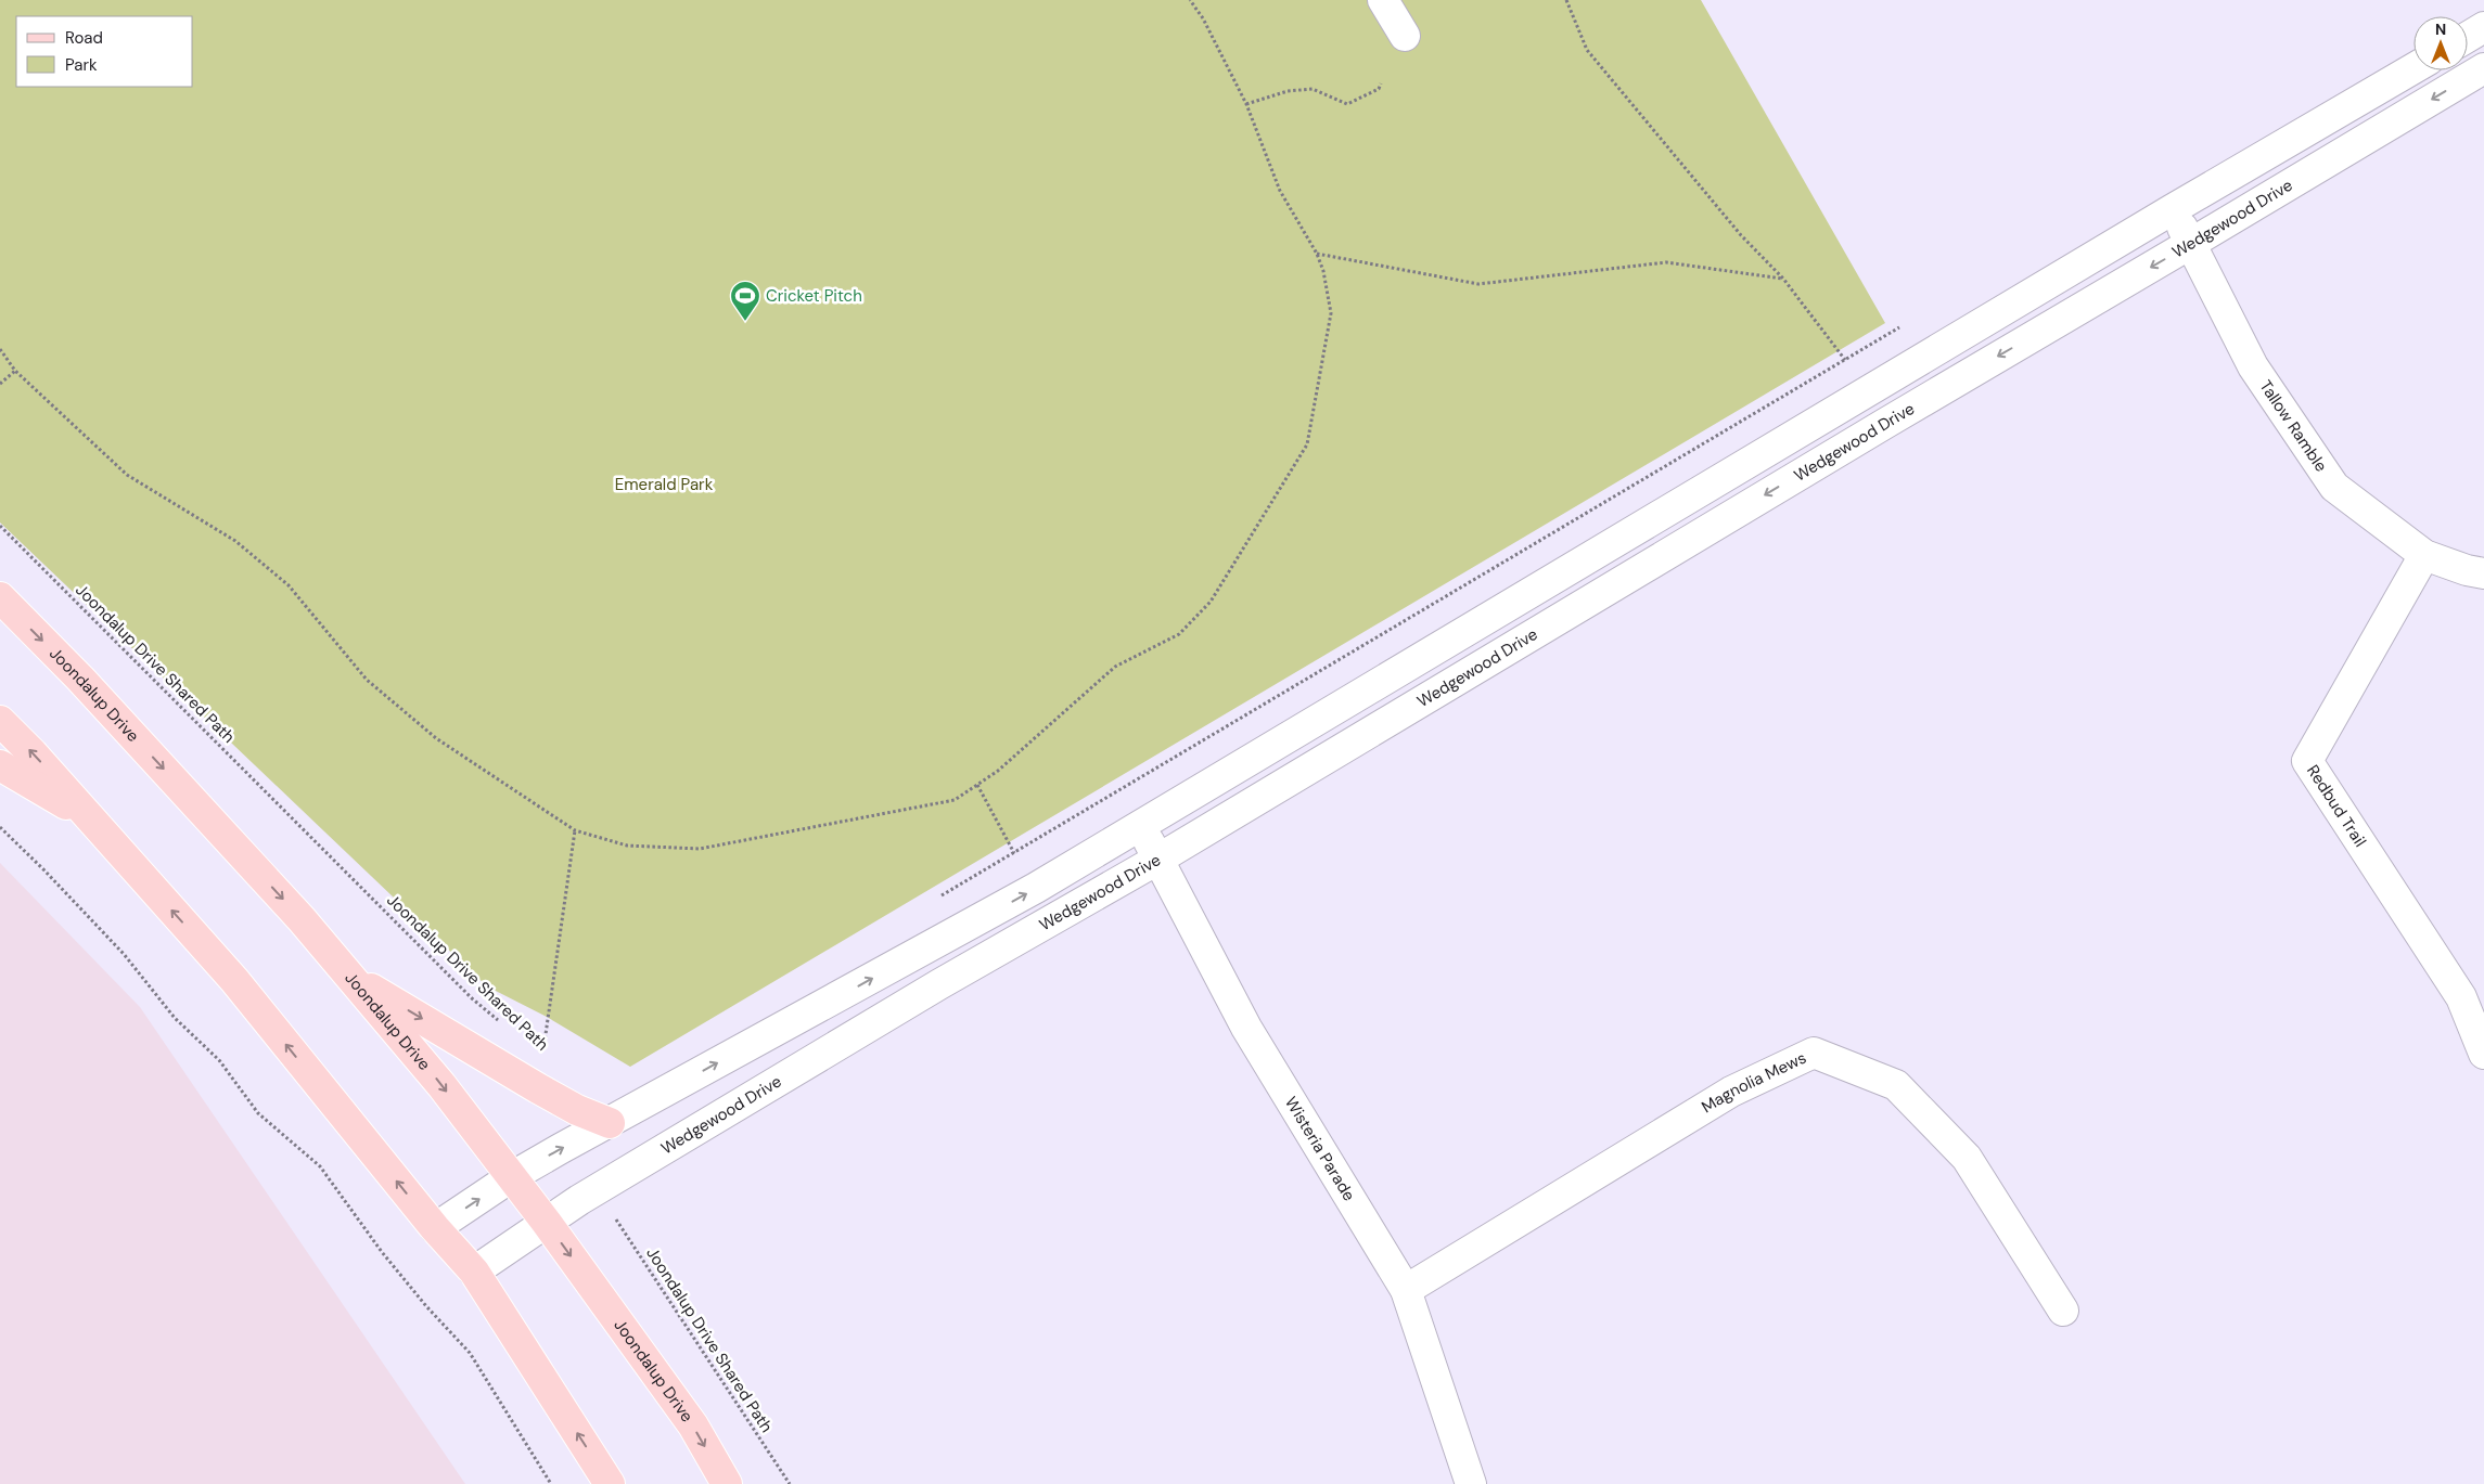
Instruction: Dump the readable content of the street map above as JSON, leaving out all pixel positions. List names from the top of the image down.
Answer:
{
  "streets": {
    "main road": ["Joondalup Drive"],
    "street": [
      "Wedgewood Drive",
      "Tallow Ramble",
      "Redbud Trail",
      "Magnolia Mews",
      "Wisteria Parade"
    ],
    "path": ["Joondalup Drive Shared Path"]
  },
  "crossings": [
    ["Wedgewood Drive", "Tallow Ramble"],
    ["Wedgewood Drive", "Joondalup Drive Shared Path"],
    ["Wedgewood Drive", "Joondalup Drive"],
    ["Wedgewood Drive", "Wisteria Parade"],
    ["Tallow Ramble", "Redbud Trail"],
    ["Magnolia Mews", "Wisteria Parade"]
  ],
  "parks": ["Emerald Park"],
  "places": {
    "sports": ["Cricket Pitch"]
  },
  "legend": ["Road", "Park"],
  "north": "top"
}
